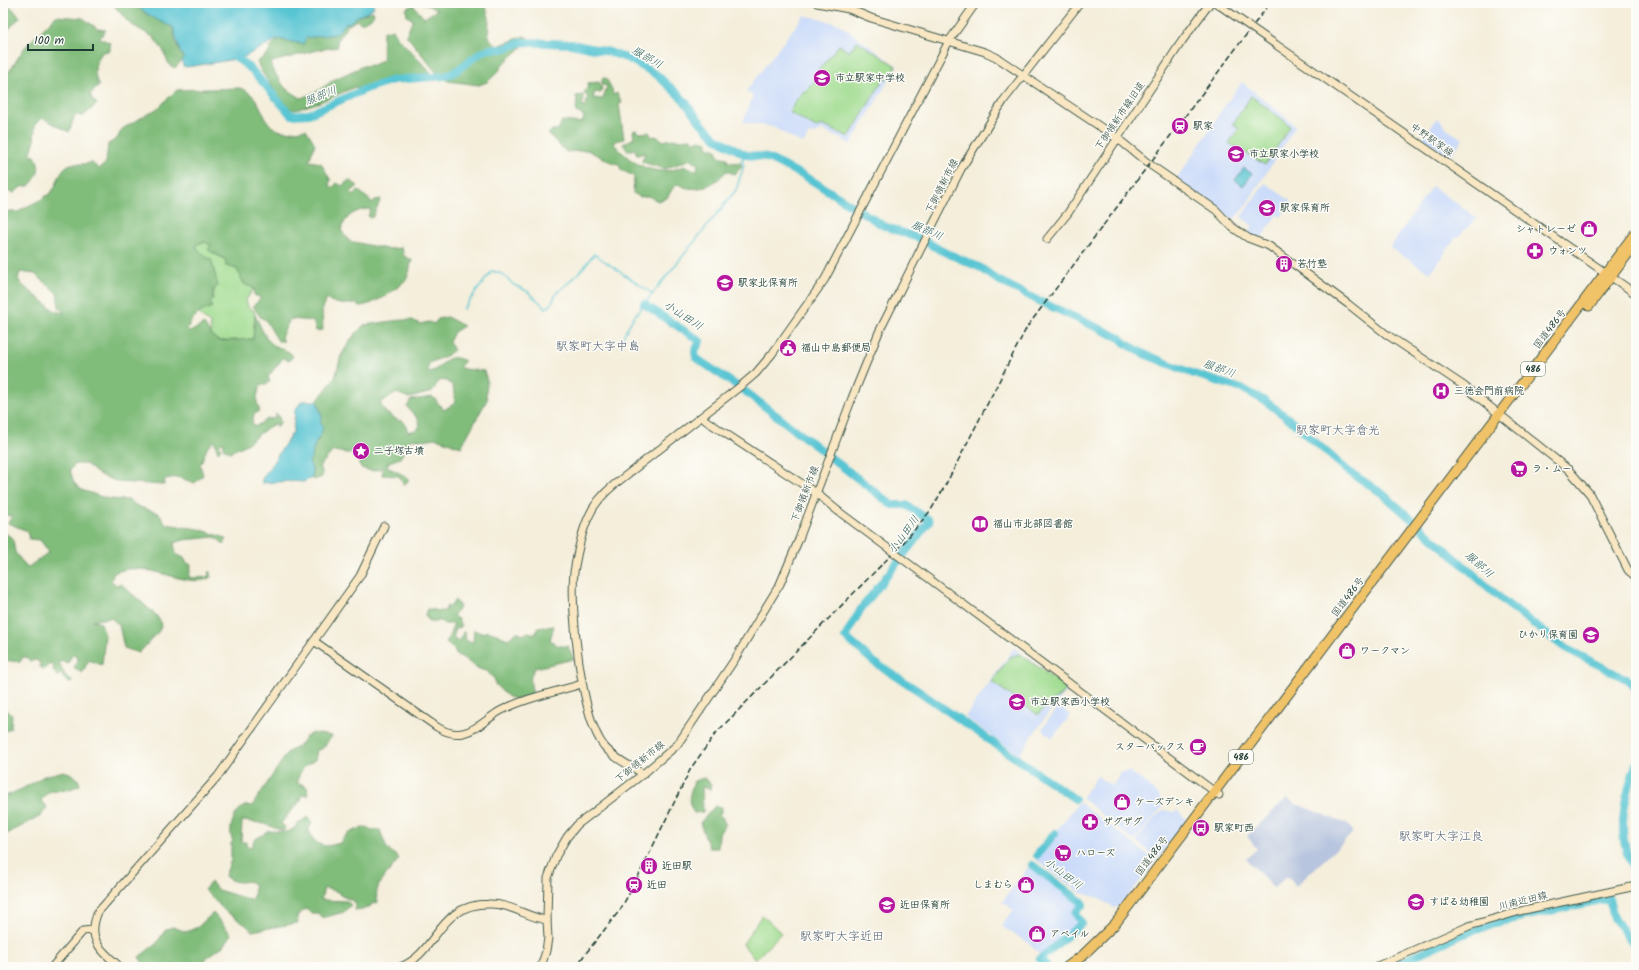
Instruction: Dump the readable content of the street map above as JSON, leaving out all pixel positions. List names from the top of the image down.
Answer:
{
  "streets": {
    "highway": ["国道486号", "486"],
    "street": [
      "下御領新市線旧道",
      "中野駅家線",
      "下御領新市線",
      "川南近田線"
    ]
  },
  "crossings": [
    ["下御領新市線旧道", "中野駅家線"],
    ["中野駅家線", "国道486号"]
  ],
  "districts": [
    "駅家町大字中島",
    "駅家町大字倉光",
    "駅家町大字江良",
    "駅家町大字近田"
  ],
  "water": ["服部川", "小山田川"],
  "places": {
    "school or university": [
      "市立駅家中学校",
      "市立駅家小学校",
      "駅家保育所",
      "駅家北保育所",
      "ひかり保育園",
      "市立駅家西小学校",
      "すばる幼稚園",
      "近田保育所"
    ],
    "station": ["駅家", "近田"],
    "shop": [
      "シャトレーゼ",
      "ワークマン",
      "ケーズデンキ",
      "しまむら",
      "アベイル"
    ],
    "pharmacy": ["ウォンツ", "ザグザグ"],
    "building": ["若竹塾", "近田駅"],
    "public building": ["福山中島郵便局"],
    "hospital": ["三徳会門前病院"],
    "place": ["二子塚古墳"],
    "supermarket": ["ラ・ムー", "ハローズ"],
    "library": ["福山市北部図書館"],
    "cafe": ["スターバックス"],
    "bus stop": ["駅家町西"]
  },
  "scale_bar": "100 m"
}
